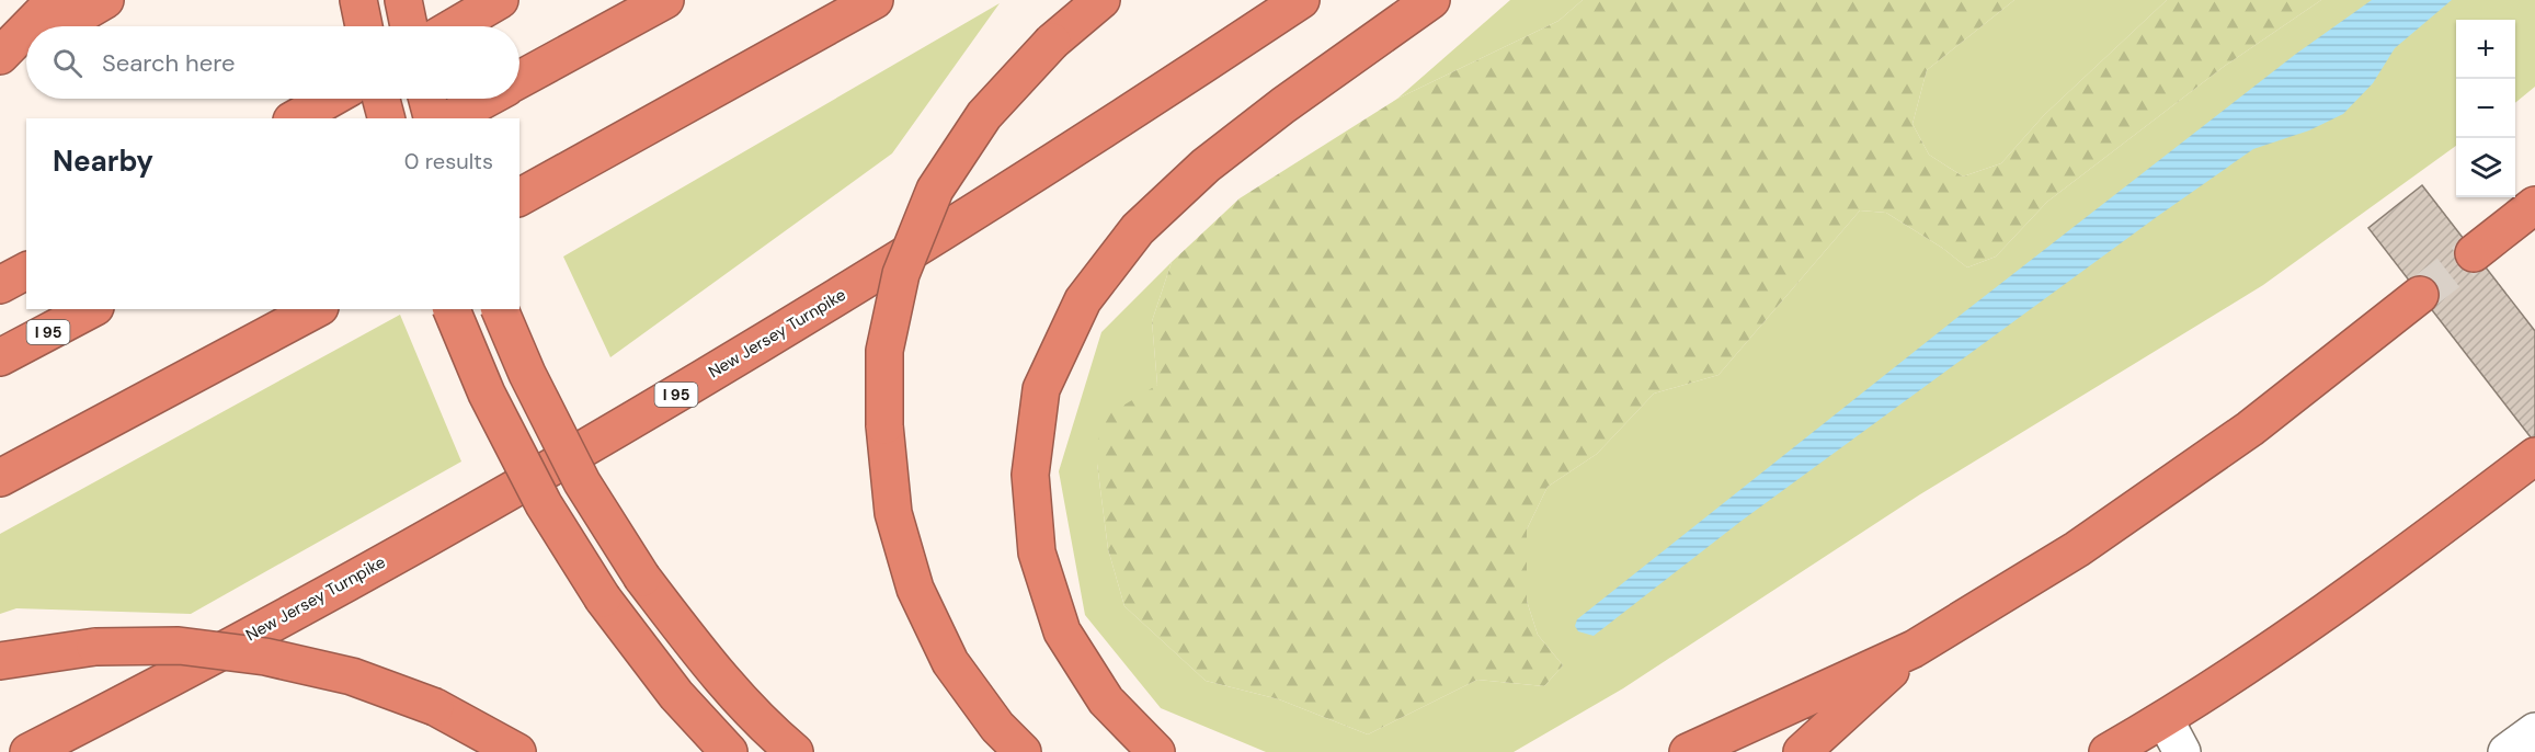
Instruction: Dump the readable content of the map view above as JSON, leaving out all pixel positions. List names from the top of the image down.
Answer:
{
  "streets": {
    "highway": ["I 95", "New Jersey Turnpike"]
  },
  "page": {
    "map_buttons": ["+", "−"],
    "search": "Search here",
    "heading": ["Nearby", "0 results"]
  }
}
